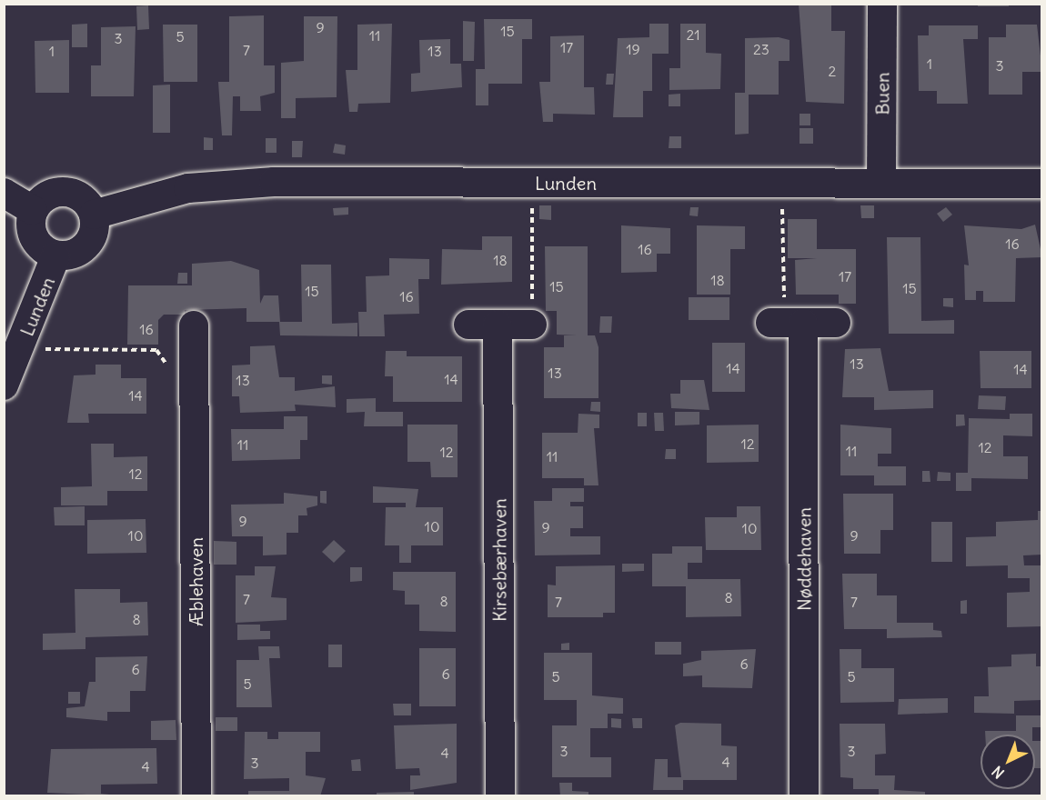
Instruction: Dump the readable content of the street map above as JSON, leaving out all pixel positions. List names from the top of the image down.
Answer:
{
  "streets": {
    "street": [
      "Buen",
      "Lunden",
      "Nøddehaven",
      "Kirsebærhaven",
      "Æblehaven"
    ]
  },
  "crossings": [
    ["Buen", "Lunden"]
  ],
  "house_numbers": [
    "9",
    "15",
    "21",
    "11",
    "5",
    "3",
    "17",
    "19",
    "23",
    "7",
    "1",
    "13",
    "1",
    "3",
    "2",
    "16",
    "16",
    "18",
    "17",
    "18",
    "15",
    "15",
    "15",
    "16",
    "16",
    "13",
    "14",
    "14",
    "13",
    "14",
    "13",
    "14",
    "12",
    "11",
    "12",
    "11",
    "12",
    "11",
    "12",
    "9",
    "10",
    "9",
    "10",
    "10",
    "9",
    "8",
    "7",
    "8",
    "7",
    "7",
    "8",
    "6",
    "6",
    "6",
    "5",
    "5",
    "5",
    "3",
    "3",
    "4",
    "4",
    "3",
    "4"
  ],
  "north": "bottom left"
}
